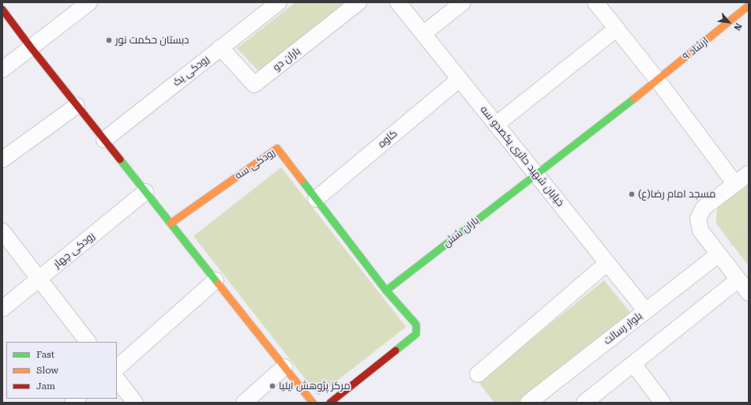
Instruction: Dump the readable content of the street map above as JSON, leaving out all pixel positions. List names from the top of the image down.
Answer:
{
  "streets": {
    "street": [
      "ارشاد ۹",
      "باران دو",
      "رودکی یک",
      "کاوه",
      "خیابان شهید حائری یکصدو سه",
      "رودکی سه",
      "باران شش",
      "رودکی چهار",
      "بلوار رسالت"
    ]
  },
  "crossings": [
    ["ارشاد ۹", "خیابان شهید حائری یکصدو سه"],
    ["ارشاد ۹", "باران شش"],
    ["باران دو", "رودکی یک"],
    ["کاوه", "خیابان شهید حائری یکصدو سه"],
    ["کاوه", "رودکی سه"],
    ["خیابان شهید حائری یکصدو سه", "باران شش"],
    ["خیابان شهید حائری یکصدو سه", "بلوار رسالت"],
    ["رودکی سه", "باران شش"]
  ],
  "places": ["دبستان حکمت نور", "مسجد امام رضا(ع)", "مرکز پژوهش ایلیا"],
  "legend": ["Fast", "Slow", "Jam"],
  "north": "bottom right"
}
